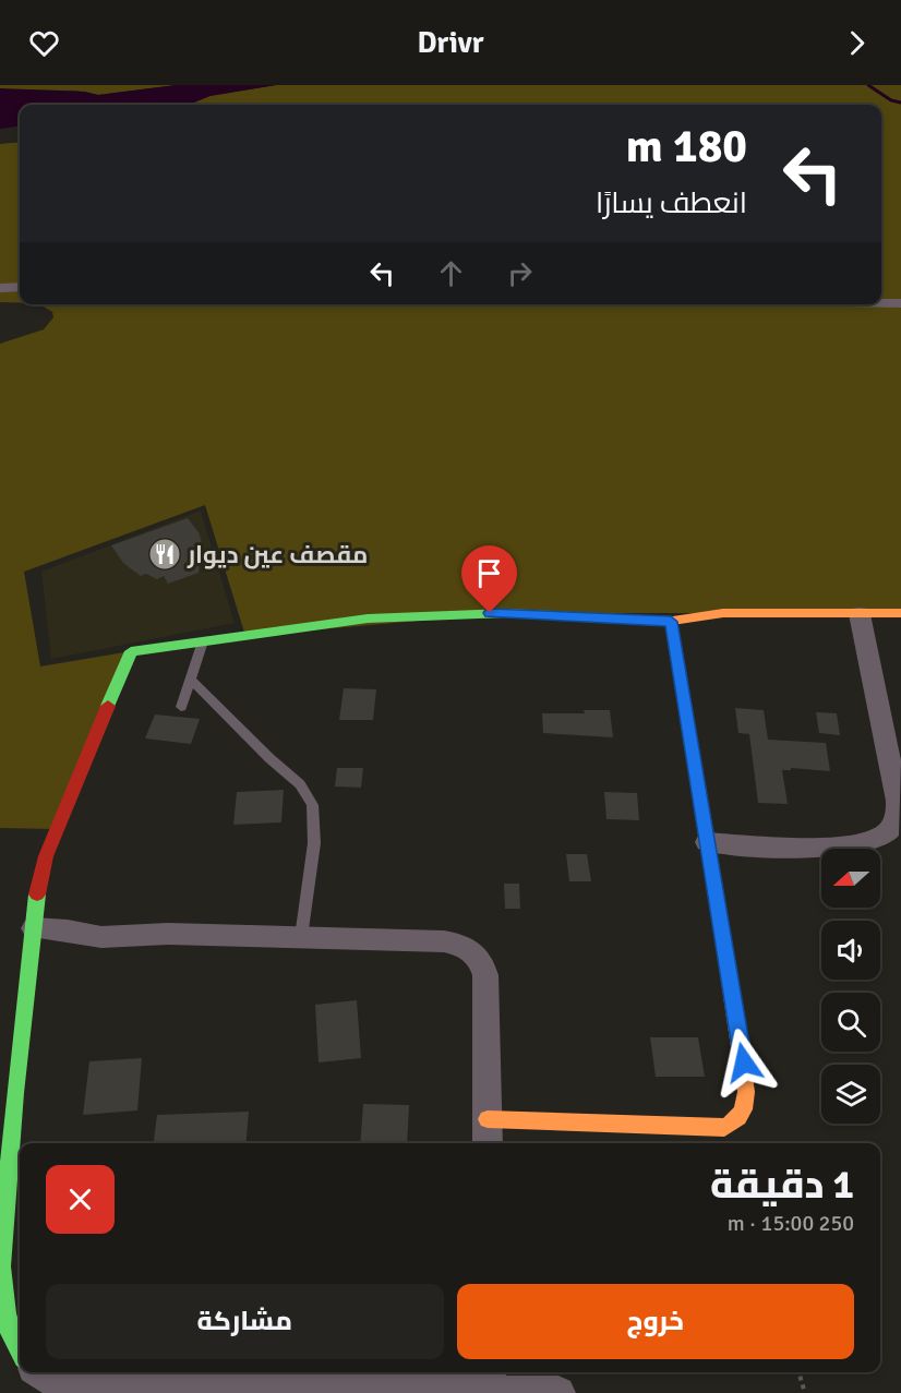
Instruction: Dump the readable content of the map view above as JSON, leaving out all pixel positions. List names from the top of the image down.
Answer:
{
  "places": {
    "restaurant": ["مقصف عين ديوار"]
  },
  "north": "left",
  "page": {
    "header": "Drivr",
    "turn": ["180 m", "انعطف يسارًا"],
    "heading": ["1 دقيقة", "250 m · 15:00"],
    "buttons": ["خروج", "مشاركة"]
  }
}
